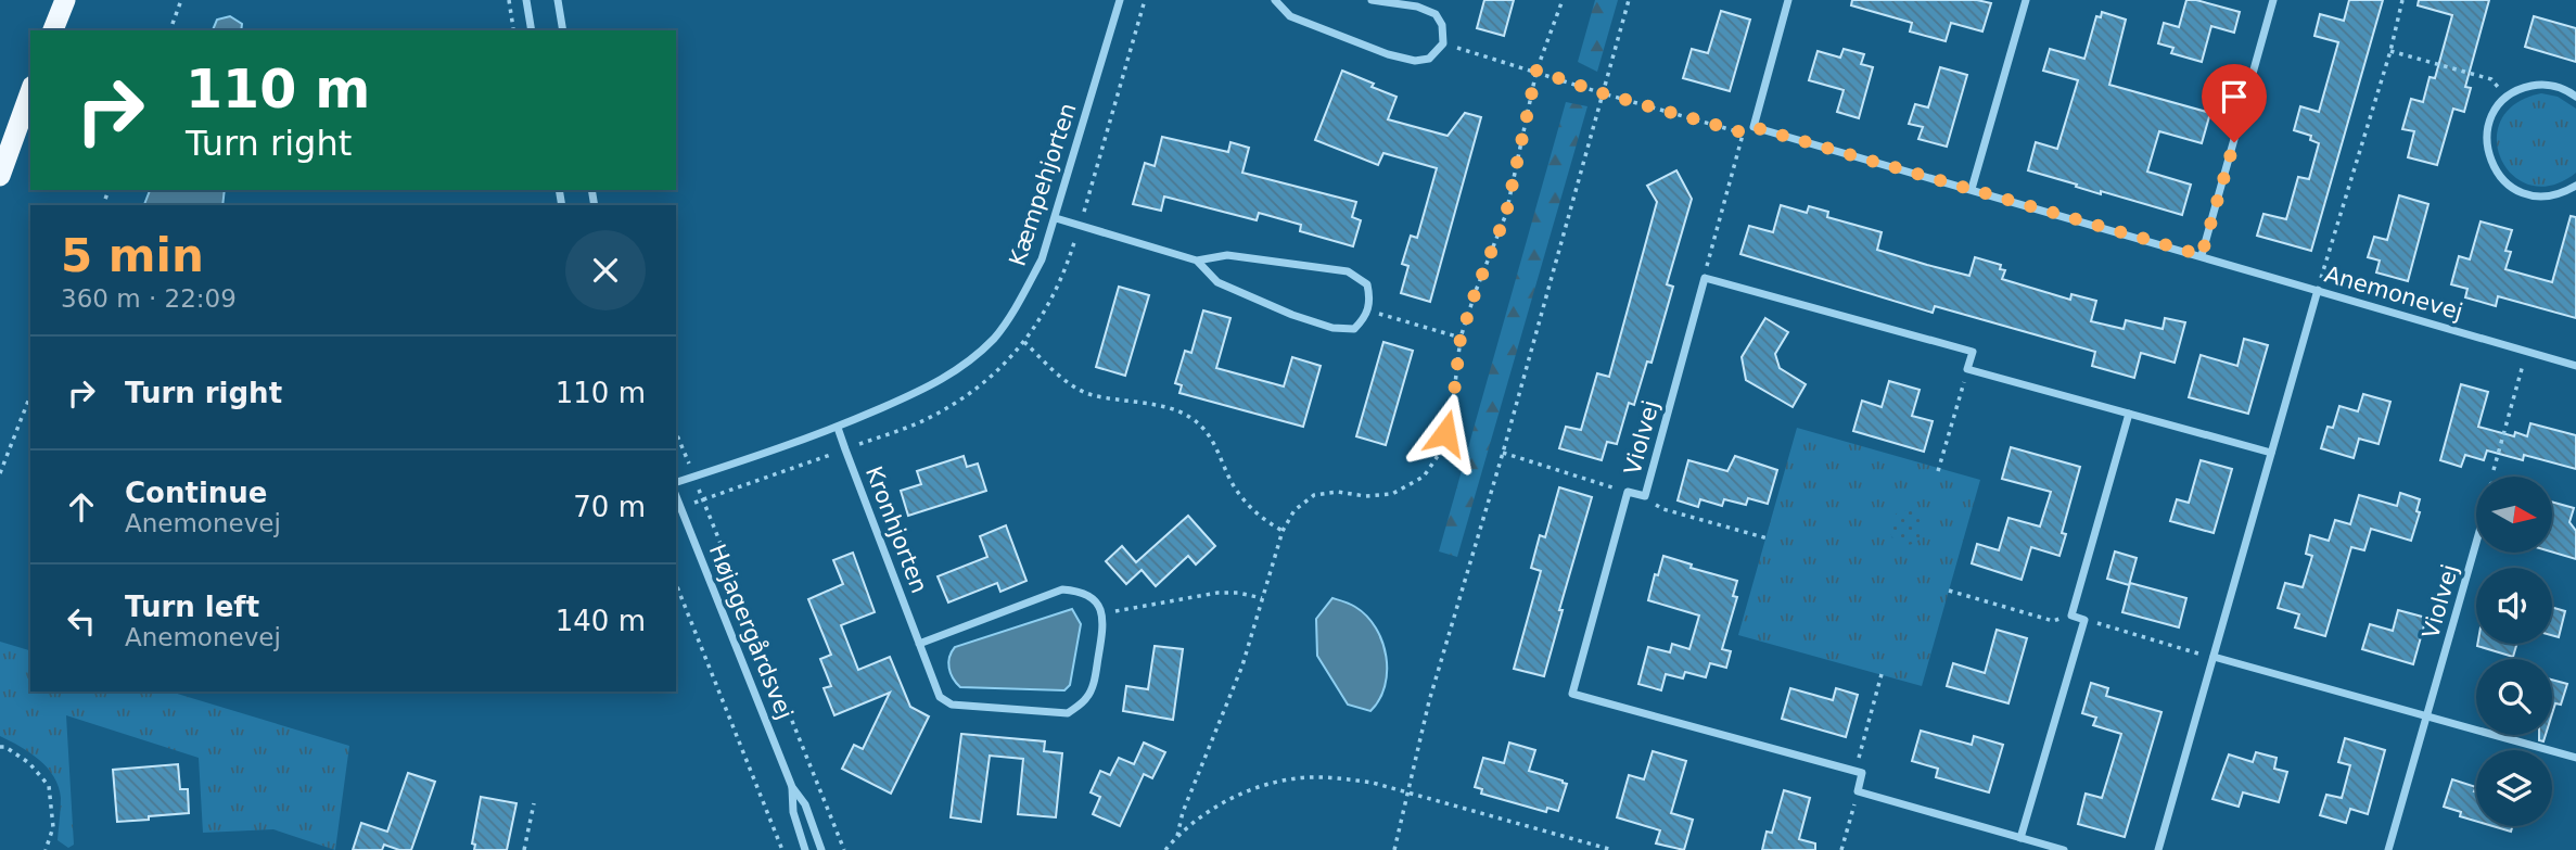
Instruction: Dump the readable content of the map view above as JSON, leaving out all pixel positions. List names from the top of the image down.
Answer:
{
  "streets": {
    "street": [
      "Kæmpehjorten",
      "Anemonevej",
      "Violvej",
      "Kronhjorten",
      "Højagergårdsvej"
    ]
  },
  "crossings": [
    ["Kæmpehjorten", "Kronhjorten"]
  ],
  "north": "right",
  "page": {
    "turn": ["110 m", "Turn right"],
    "heading": ["5 min", "360 m · 22:09"],
    "list": [
      {
        "name": "Turn right",
        "value": "110 m"
      },
      {
        "name": "Continue",
        "note": "Anemonevej",
        "value": "70 m"
      },
      {
        "name": "Turn left",
        "note": "Anemonevej",
        "value": "140 m"
      }
    ]
  }
}
